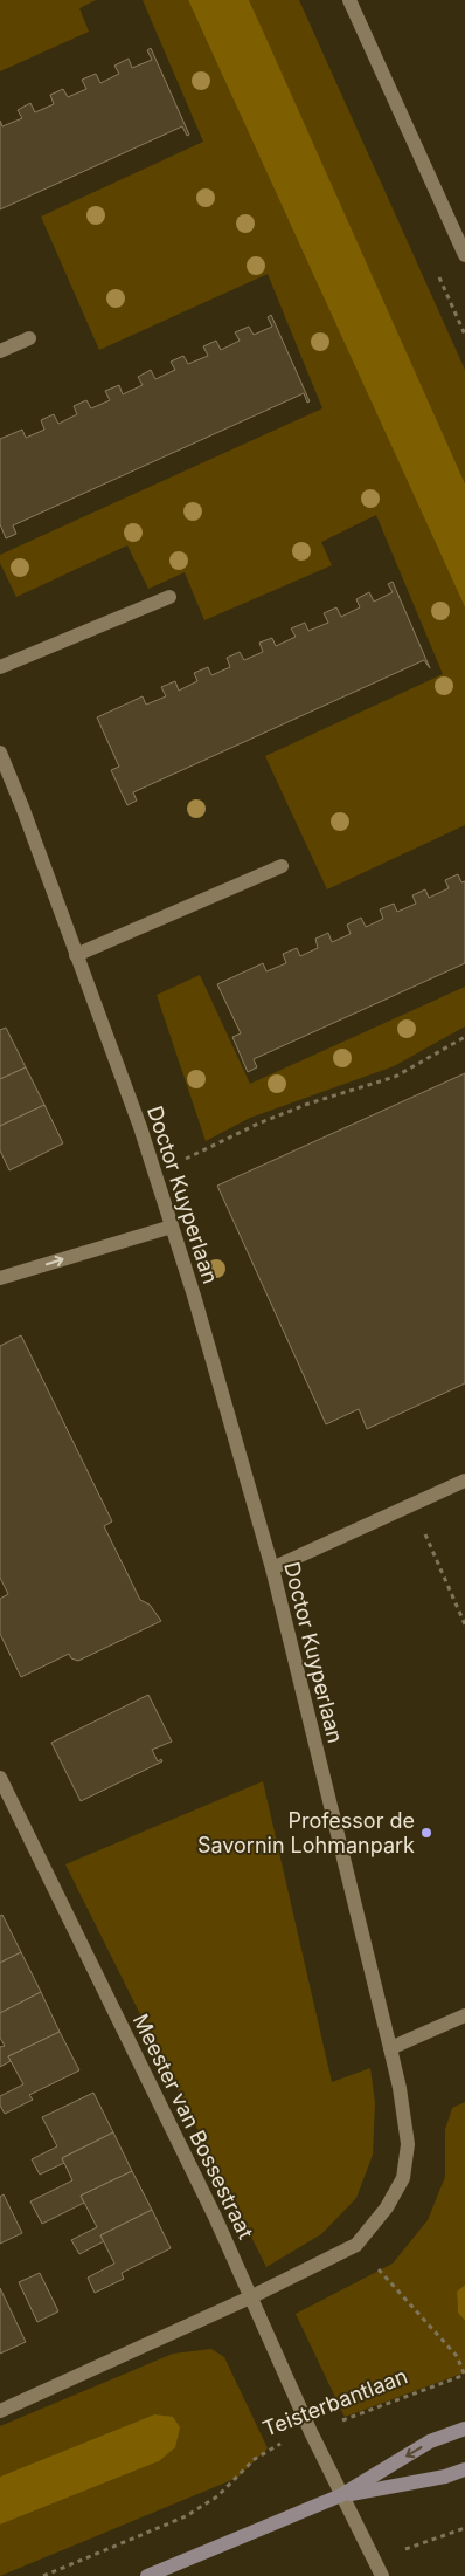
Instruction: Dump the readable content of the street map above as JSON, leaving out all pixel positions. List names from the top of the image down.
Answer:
{
  "streets": {
    "street": ["Doctor Kuyperlaan", "Meester van Bossestraat"],
    "path": ["Teisterbantlaan"]
  },
  "crossings": [
    ["Doctor Kuyperlaan", "Meester van Bossestraat"],
    ["Meester van Bossestraat", "Teisterbantlaan"]
  ],
  "places": ["Professor de Savornin Lohmanpark"]
}
